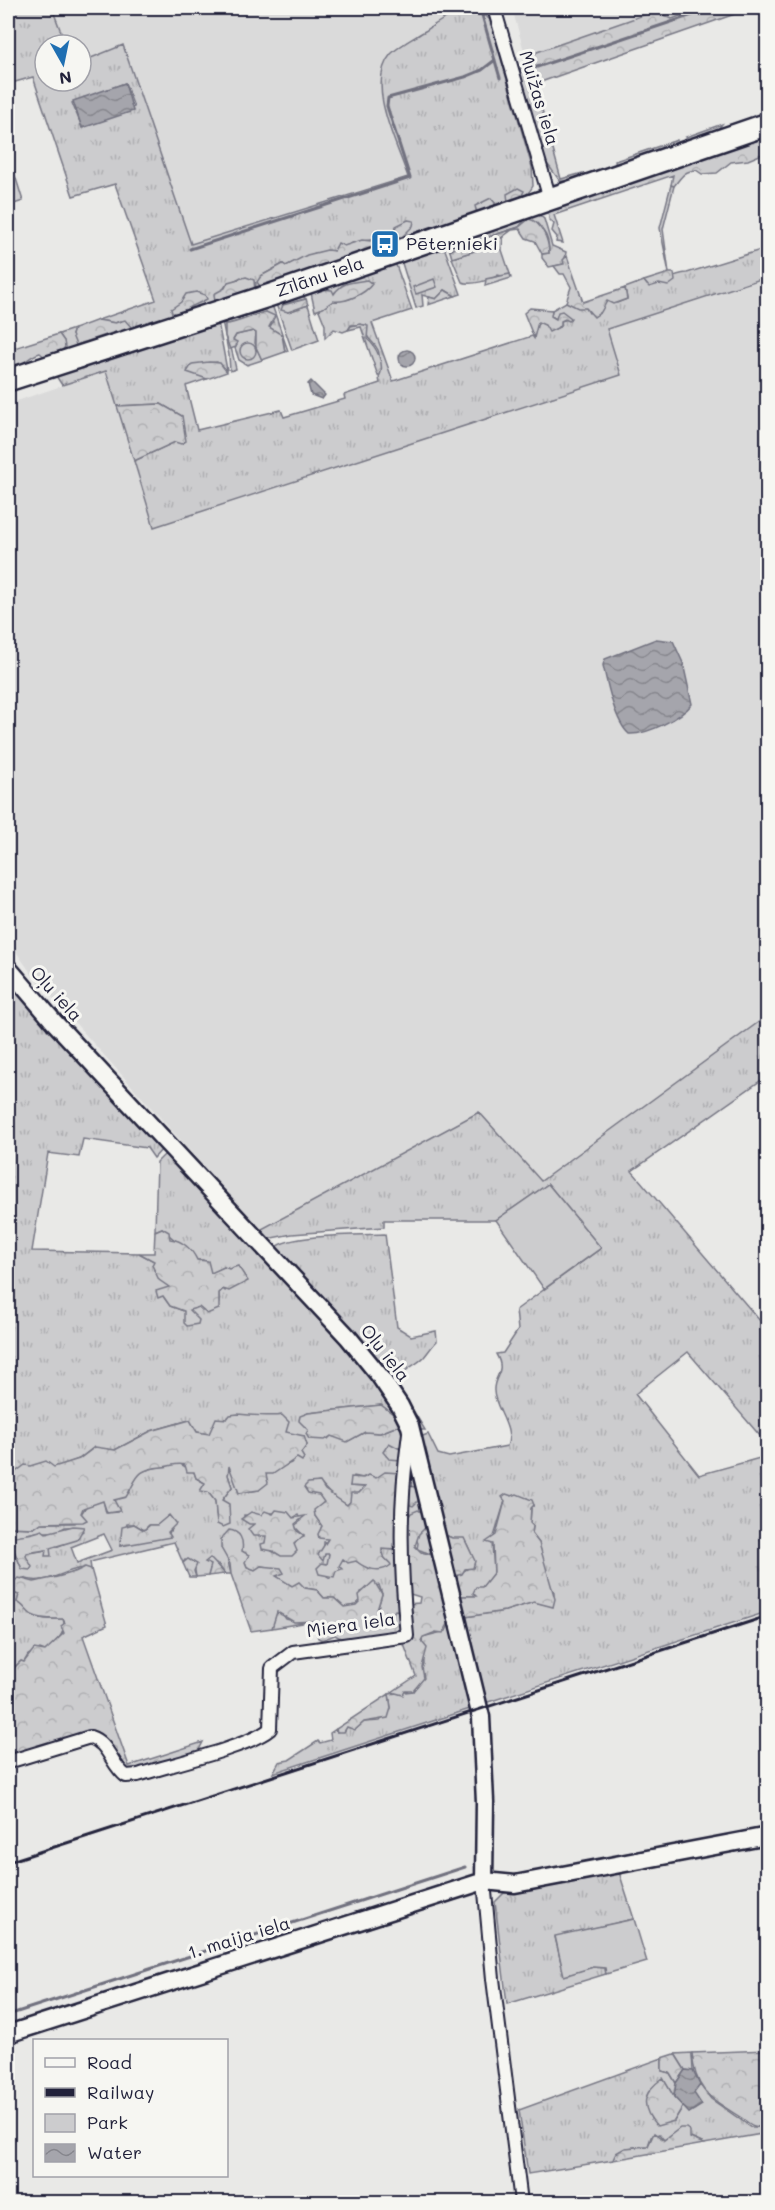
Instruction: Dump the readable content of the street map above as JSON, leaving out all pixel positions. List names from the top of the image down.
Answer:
{
  "streets": {
    "highway": ["Zīlānu iela"],
    "street": [
      "Muižas iela",
      "Oļu iela",
      "Miera iela",
      "1. maija iela"
    ]
  },
  "crossings": [
    ["Muižas iela", "Zīlānu iela"],
    ["Oļu iela", "Miera iela"],
    ["Oļu iela", "1. maija iela"]
  ],
  "places": {
    "bus stop": ["Pēternieki"]
  },
  "legend": [
    "Road",
    "Railway",
    "Park",
    "Water"
  ],
  "north": "bottom"
}
